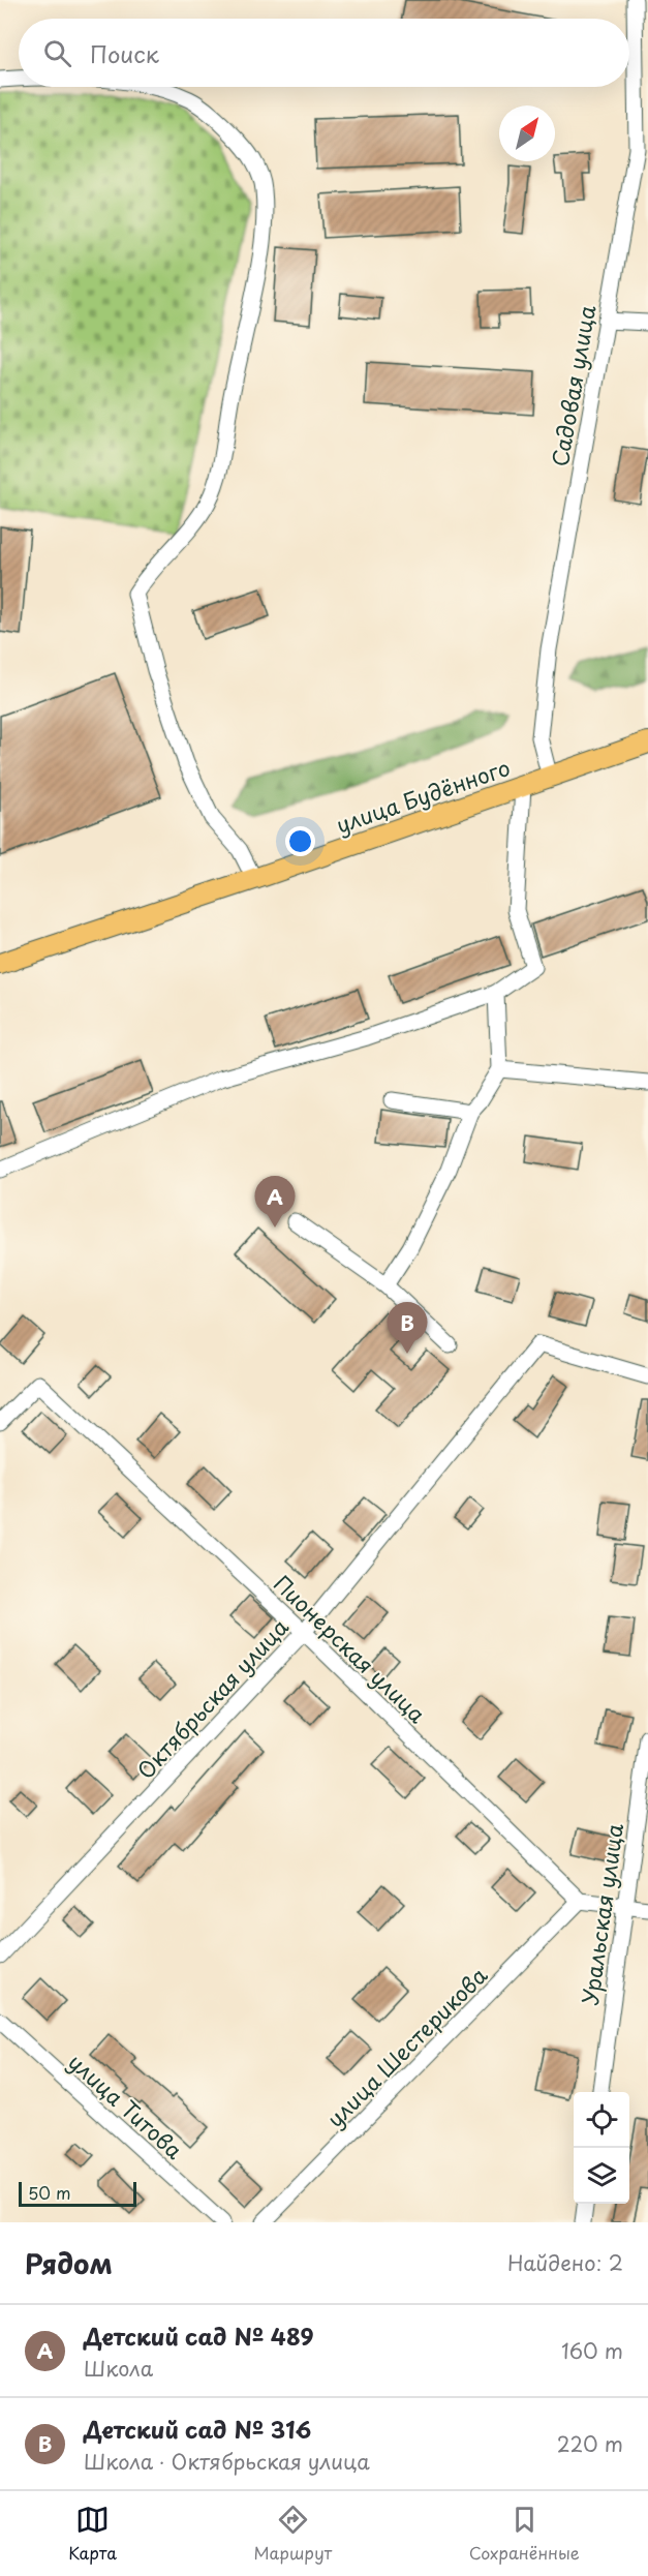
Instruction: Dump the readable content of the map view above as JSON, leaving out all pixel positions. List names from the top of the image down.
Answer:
{
  "streets": {
    "main road": ["улица Будённого"],
    "street": [
      "Садовая улица",
      "Пионерская улица",
      "Октябрьская улица",
      "Уральская улица",
      "улица Шестерикова",
      "улица Титова"
    ]
  },
  "crossings": [
    ["Садовая улица", "улица Будённого"],
    ["Пионерская улица", "Октябрьская улица"],
    ["Пионерская улица", "улица Шестерикова"]
  ],
  "scale_bar": "50 m",
  "north": "top right",
  "page": {
    "search": "Поиск",
    "pins": ["A", "B"],
    "scale": "50 m",
    "heading": ["Рядом", "Найдено: 2"],
    "list": [
      {
        "mark": "A",
        "name": "Детский сад № 489",
        "note": "Школа",
        "value": "160 m"
      },
      {
        "mark": "B",
        "name": "Детский сад № 316",
        "note": "Школа · Октябрьская улица",
        "value": "220 m"
      }
    ],
    "nav": ["Карта", "Маршрут", "Сохранённые"]
  }
}
